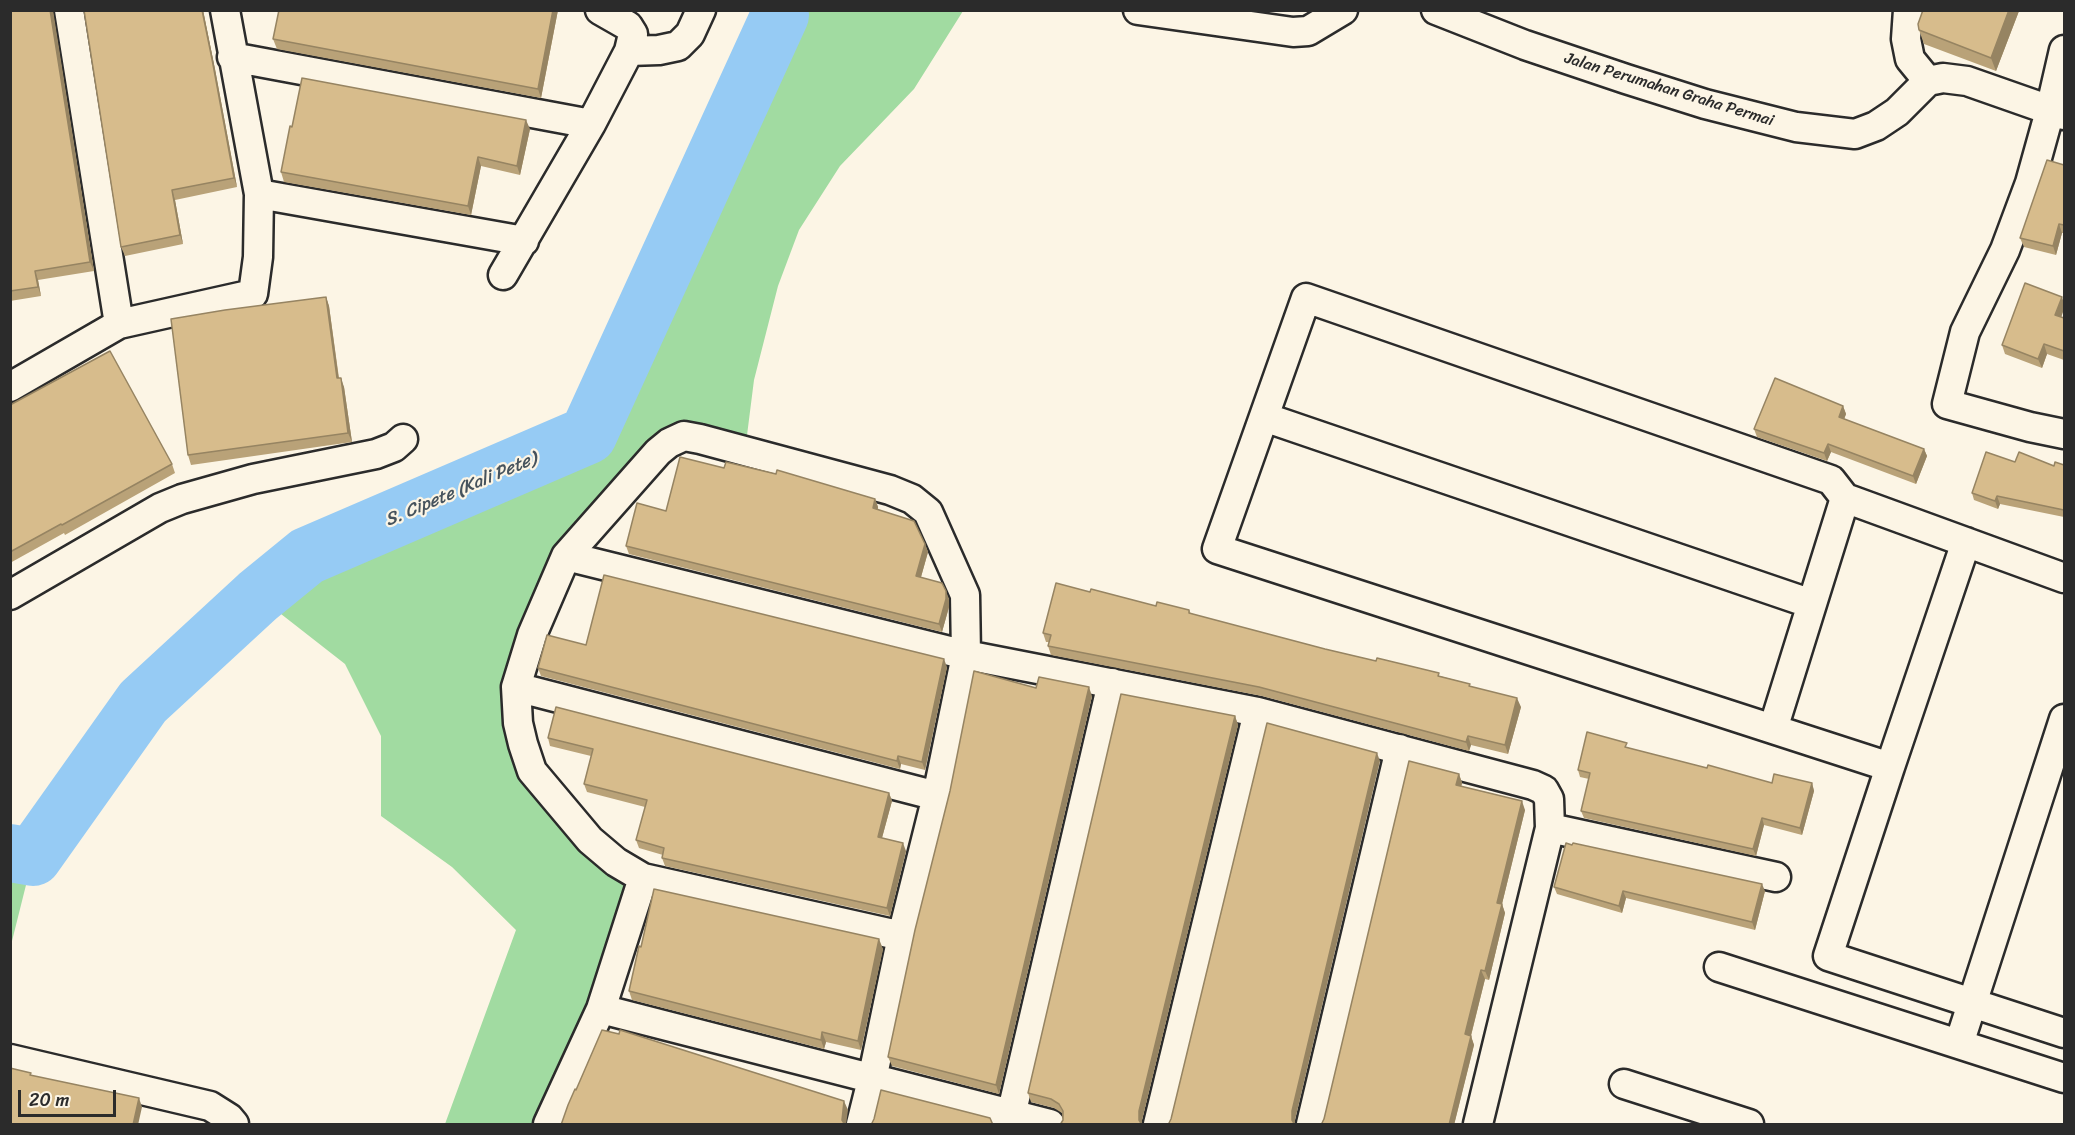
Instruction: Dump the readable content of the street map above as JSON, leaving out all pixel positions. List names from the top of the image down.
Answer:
{
  "streets": {
    "street": ["Jalan Perumahan Graha Permai"]
  },
  "water": ["S. Cipete (Kali Pete)"],
  "scale_bar": "20 m"
}
